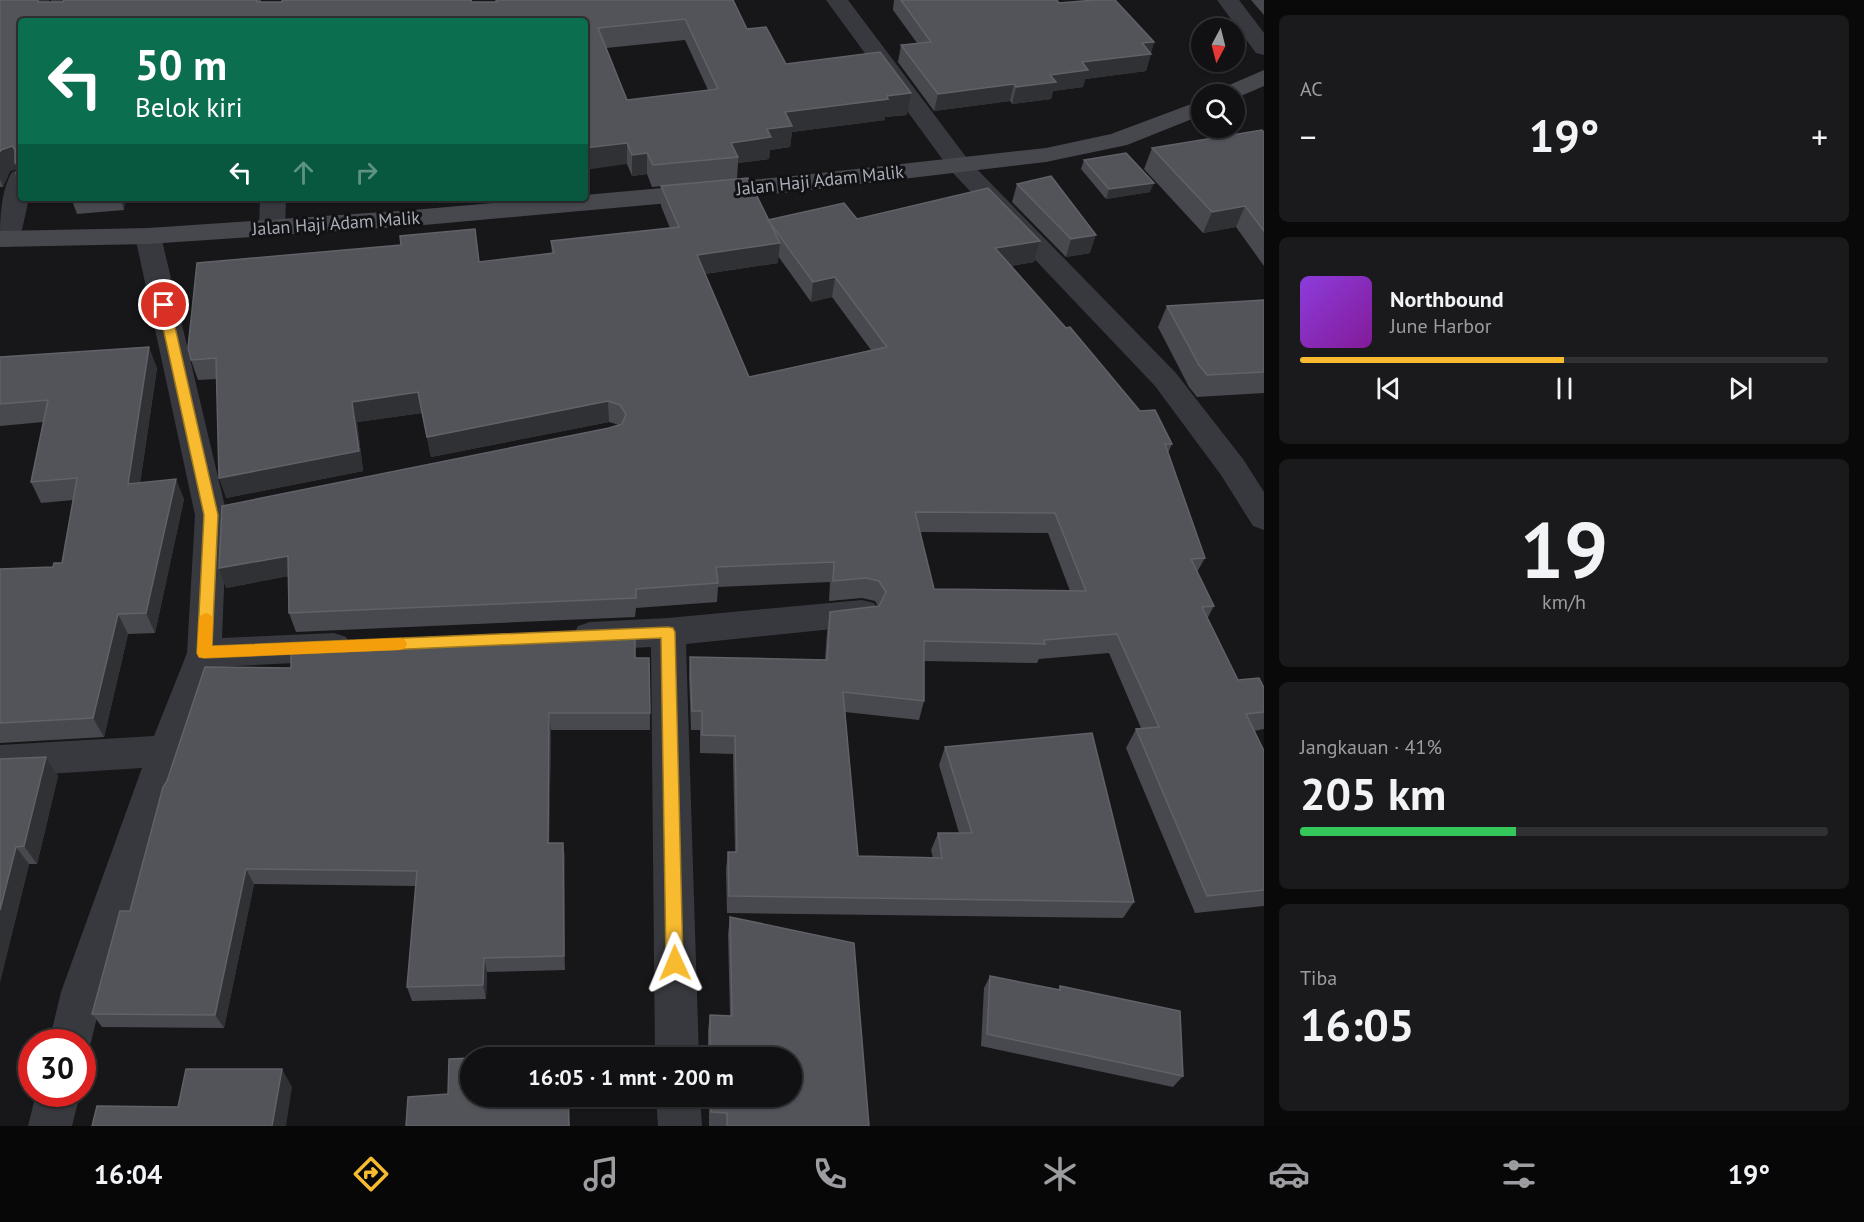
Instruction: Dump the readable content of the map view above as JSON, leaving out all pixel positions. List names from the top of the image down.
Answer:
{
  "streets": {
    "main road": ["Jalan Haji Adam Malik"]
  },
  "north": "bottom",
  "page": {
    "tile": [
      "AC",
      ["19", "km/h"],
      ["Jangkauan · 41%", "205 km"],
      ["Tiba", "16:05"]
    ],
    "turn": ["50 m", "Belok kiri"],
    "heat": ["−", "19°", "+"],
    "song": ["Northbound", "June Harbor"],
    "limit": "30",
    "trip": "16:05 · 1 mnt · 200 m",
    "tabs": ["16:04", "19°"]
  }
}
